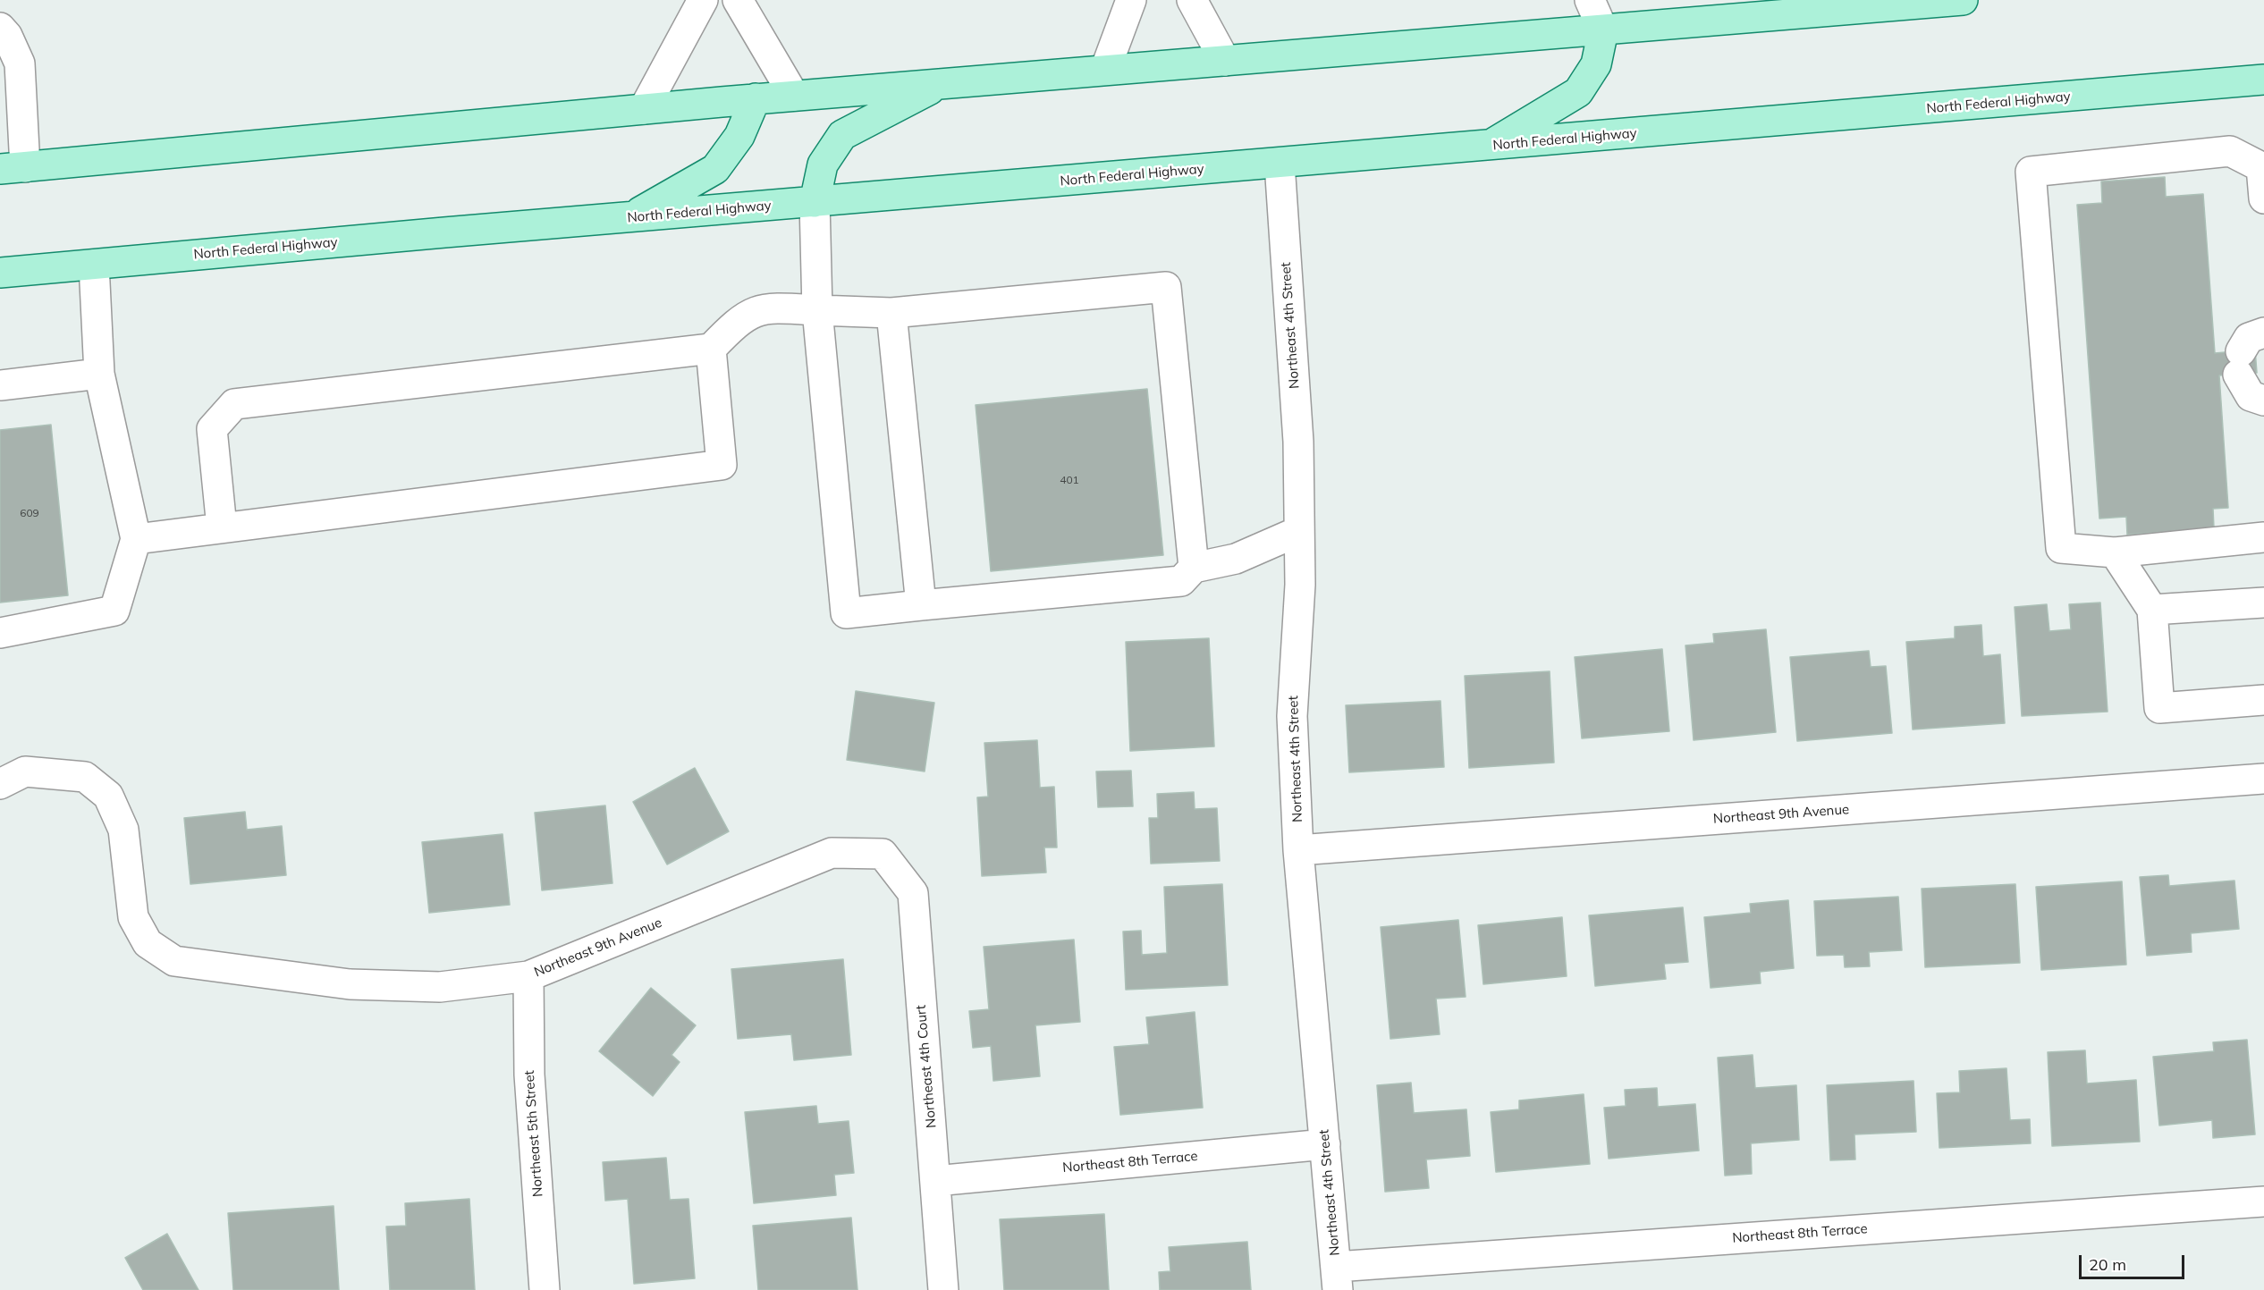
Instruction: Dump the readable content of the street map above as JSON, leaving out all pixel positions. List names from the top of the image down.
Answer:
{
  "streets": {
    "main road": ["North Federal Highway"],
    "street": [
      "Northeast 4th Street",
      "Northeast 9th Avenue",
      "Northeast 4th Court",
      "Northeast 5th Street",
      "Northeast 8th Terrace"
    ]
  },
  "crossings": [
    ["North Federal Highway", "Northeast 4th Street"],
    ["Northeast 4th Street", "Northeast 9th Avenue"],
    ["Northeast 4th Street", "Northeast 8th Terrace"],
    ["Northeast 9th Avenue", "Northeast 4th Court"],
    ["Northeast 9th Avenue", "Northeast 5th Street"],
    ["Northeast 4th Court", "Northeast 8th Terrace"]
  ],
  "house_numbers": ["401", "609"],
  "scale_bar": "20 m"
}
